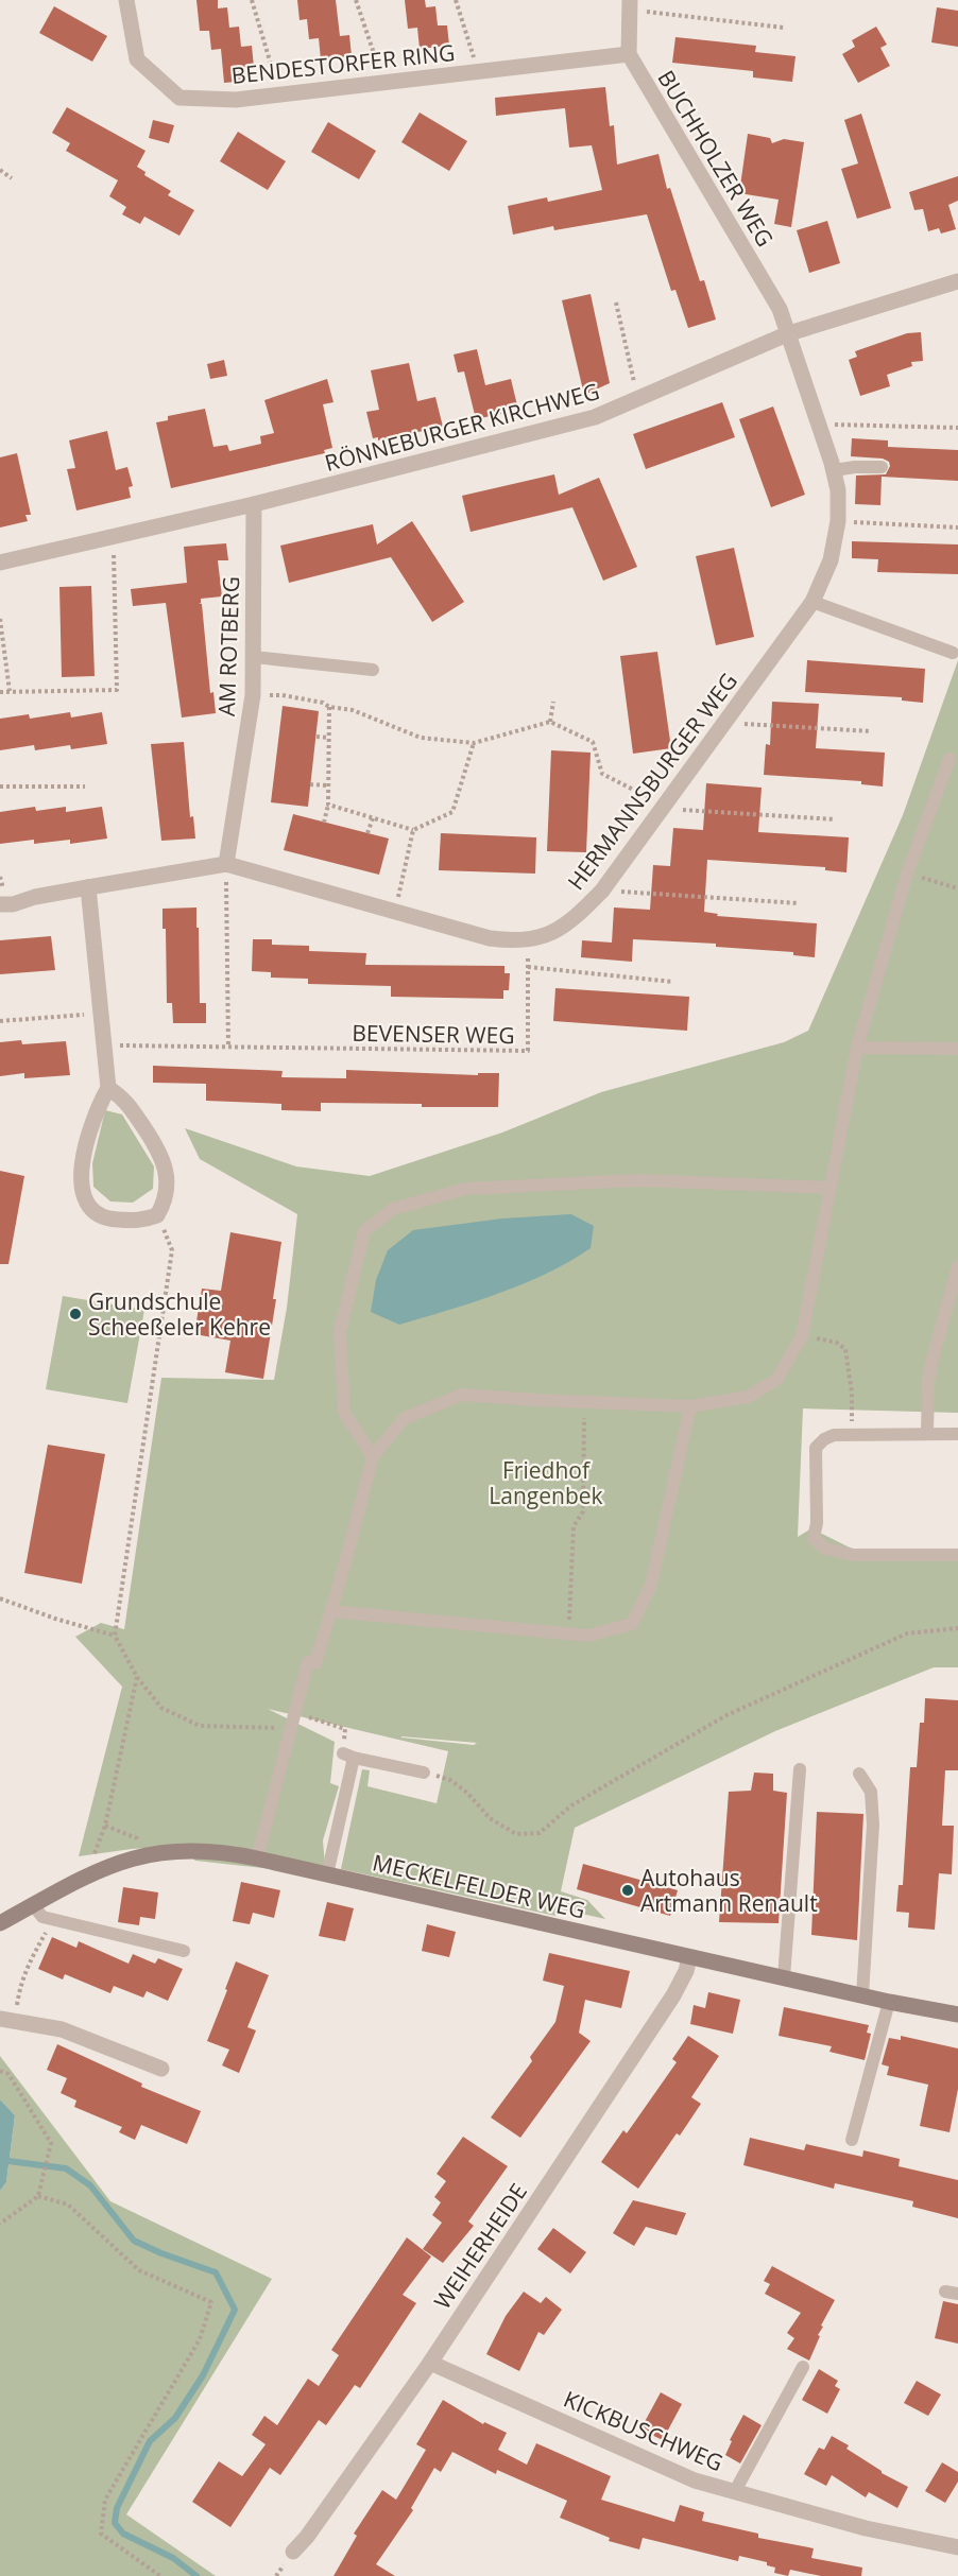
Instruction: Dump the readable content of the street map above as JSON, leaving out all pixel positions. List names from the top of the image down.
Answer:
{
  "streets": {
    "main road": ["MECKELFELDER WEG"],
    "street": [
      "BENDESTORFER RING",
      "BUCHHOLZER WEG",
      "RÖNNEBURGER KIRCHWEG",
      "AM ROTBERG",
      "HERMANNSBURGER WEG",
      "WEIHERHEIDE",
      "KICKBUSCHWEG"
    ],
    "path": ["BEVENSER WEG"]
  },
  "crossings": [
    ["BENDESTORFER RING", "BUCHHOLZER WEG"],
    ["BUCHHOLZER WEG", "RÖNNEBURGER KIRCHWEG"],
    ["BUCHHOLZER WEG", "HERMANNSBURGER WEG"],
    ["RÖNNEBURGER KIRCHWEG", "AM ROTBERG"],
    ["RÖNNEBURGER KIRCHWEG", "HERMANNSBURGER WEG"],
    ["AM ROTBERG", "HERMANNSBURGER WEG"],
    ["HERMANNSBURGER WEG", "BEVENSER WEG"],
    ["MECKELFELDER WEG", "WEIHERHEIDE"],
    ["WEIHERHEIDE", "KICKBUSCHWEG"]
  ],
  "parks": ["Friedhof Langenbek"],
  "places": ["Grundschule Scheeßeler Kehre", "Autohaus Artmann Renault"]
}
